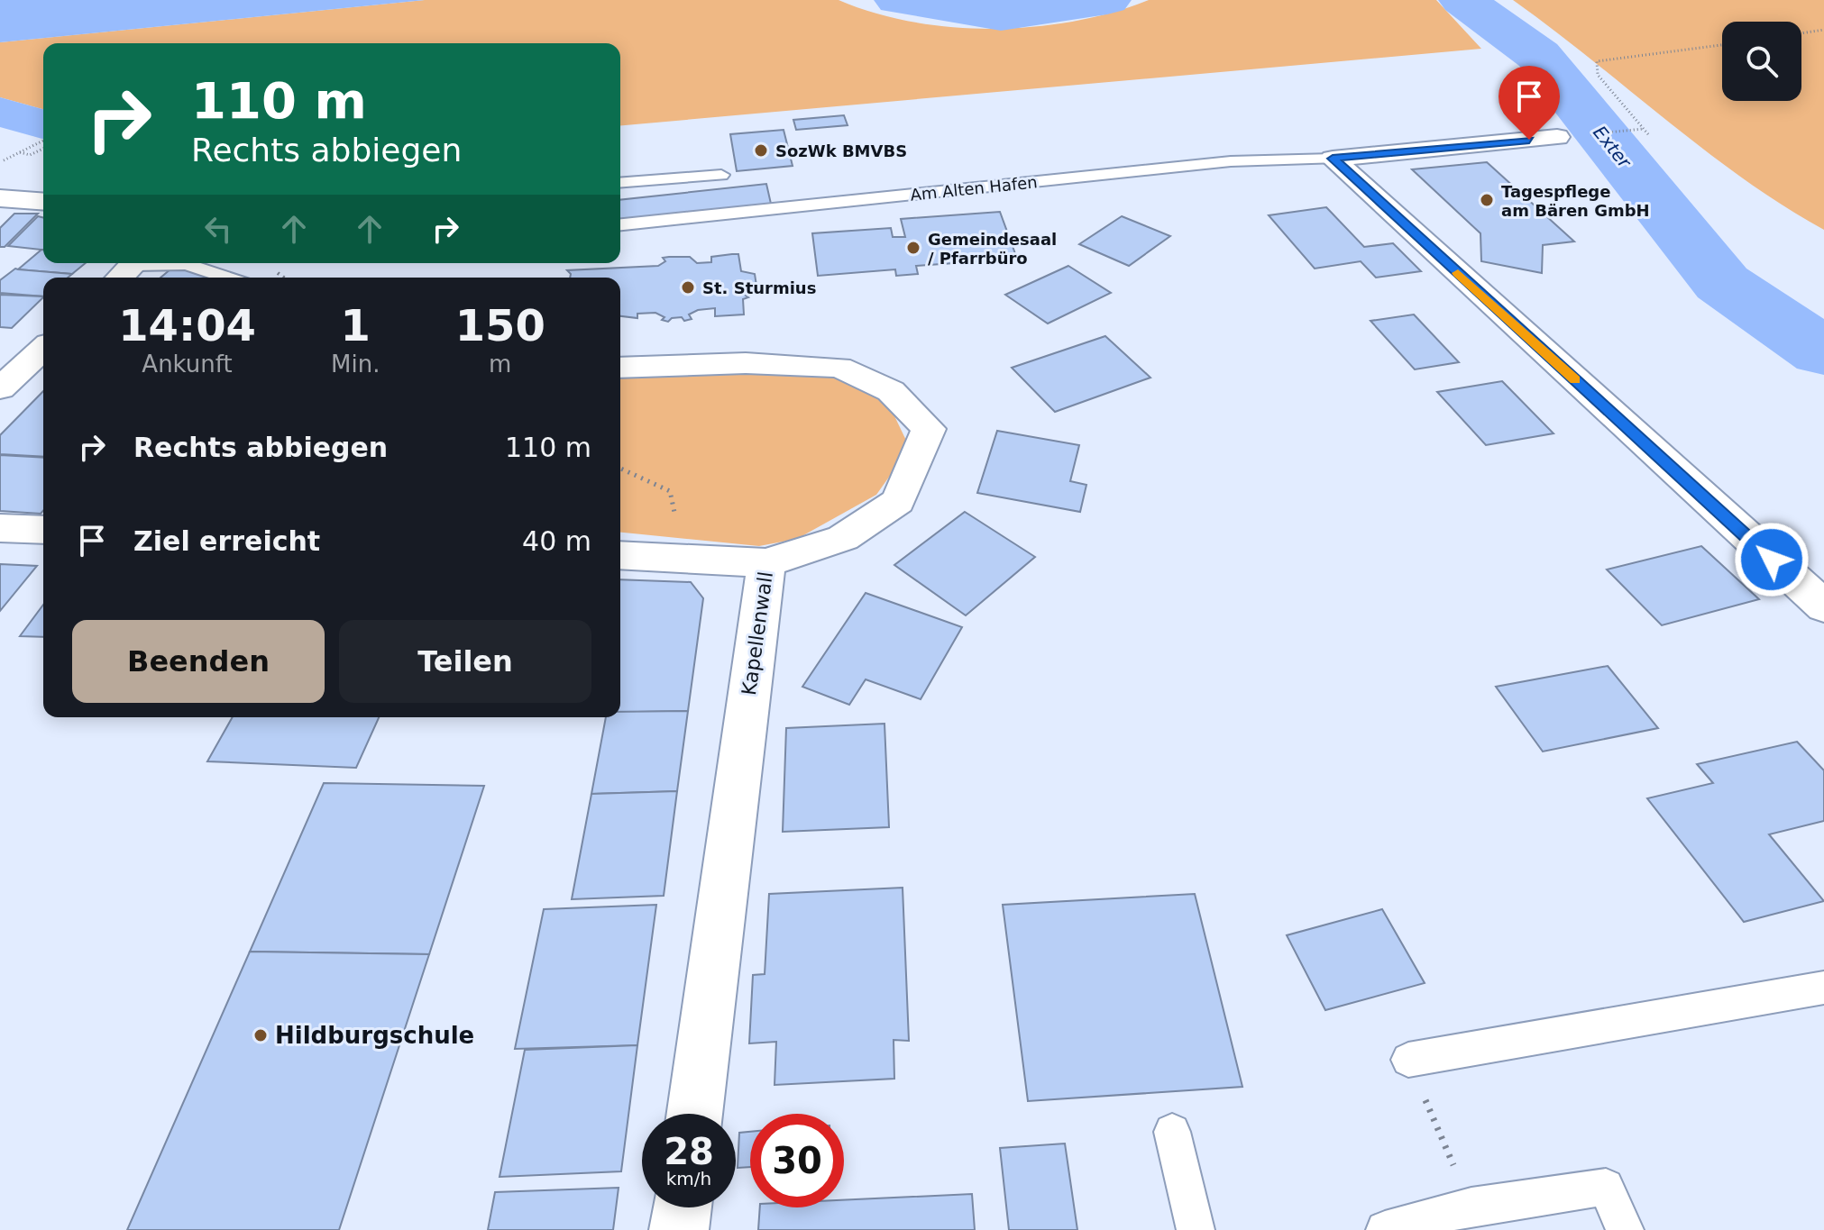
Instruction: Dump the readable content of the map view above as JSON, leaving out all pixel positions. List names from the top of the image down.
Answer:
{
  "streets": {
    "street": ["Kapellenwall"],
    "lane": ["Am Alten Hafen"]
  },
  "water": ["Exter"],
  "places": [
    "SozWk BMVBS",
    "Tagespflege am Bären GmbH",
    "Gemeindesaal / Pfarrbüro",
    "St. Sturmius",
    "Hildburgschule"
  ],
  "page": {
    "turn": ["110 m", "Rechts abbiegen"],
    "eta": [
      "14:04",
      "Ankunft",
      "1",
      "Min.",
      "150",
      "m"
    ],
    "list": [
      {
        "name": "Rechts abbiegen",
        "value": "110 m"
      },
      {
        "name": "Ziel erreicht",
        "value": "40 m"
      }
    ],
    "buttons": ["Beenden", "Teilen"],
    "speed": "28 km/h",
    "limit": "30"
  }
}
